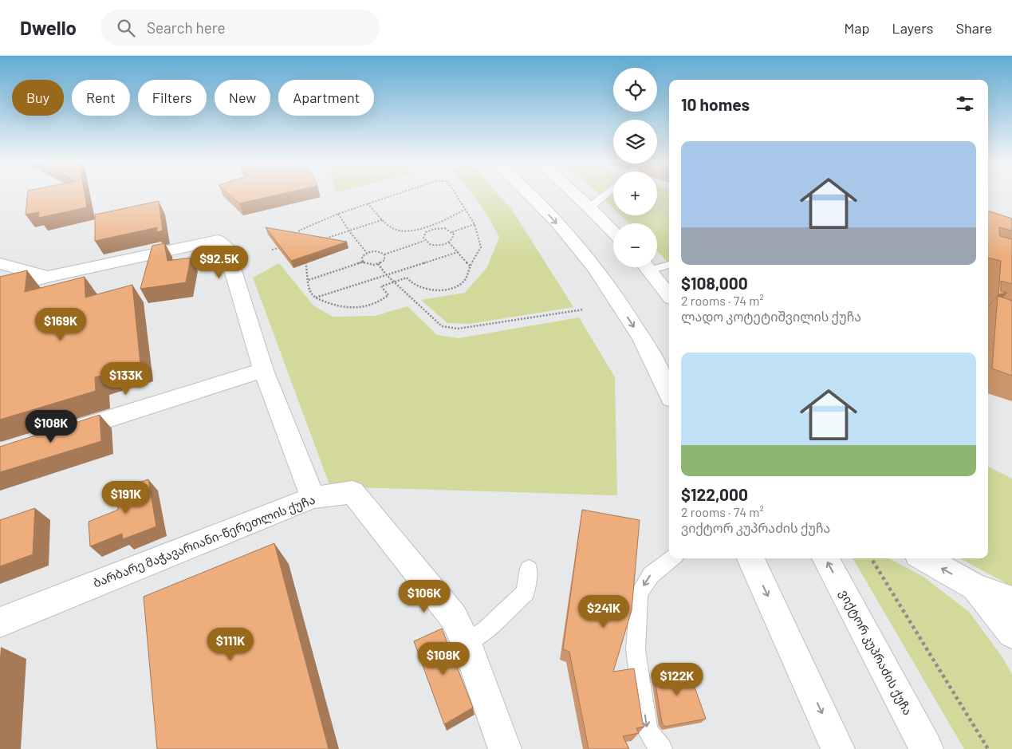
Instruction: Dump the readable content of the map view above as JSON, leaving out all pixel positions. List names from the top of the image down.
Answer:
{
  "streets": {
    "street": ["ბარბარე მაჭავარიანი-წერეთლის ქუჩა", "ვიქტორ კუპრაძის ქუჩა"]
  },
  "page": {
    "header": "Dwello",
    "search": "Search here",
    "nav": ["Map", "Layers", "Share"],
    "map_buttons": ["+", "−"],
    "chip": [
      "Buy",
      "Rent",
      "Filters",
      "New",
      "Apartment"
    ],
    "heading": "10 homes",
    "list": [
      {
        "name": "$108,000",
        "note": "2 rooms · 74 m² · ლადო კოტეტიშვილის ქუჩა"
      },
      {
        "name": "$122,000",
        "note": "2 rooms · 74 m² · ვიქტორ კუპრაძის ქუჩა"
      }
    ],
    "price": [
      "$92.5K",
      "$169K",
      "$133K",
      "$108K",
      "$191K",
      "$106K",
      "$241K",
      "$111K",
      "$108K",
      "$122K"
    ]
  }
}
